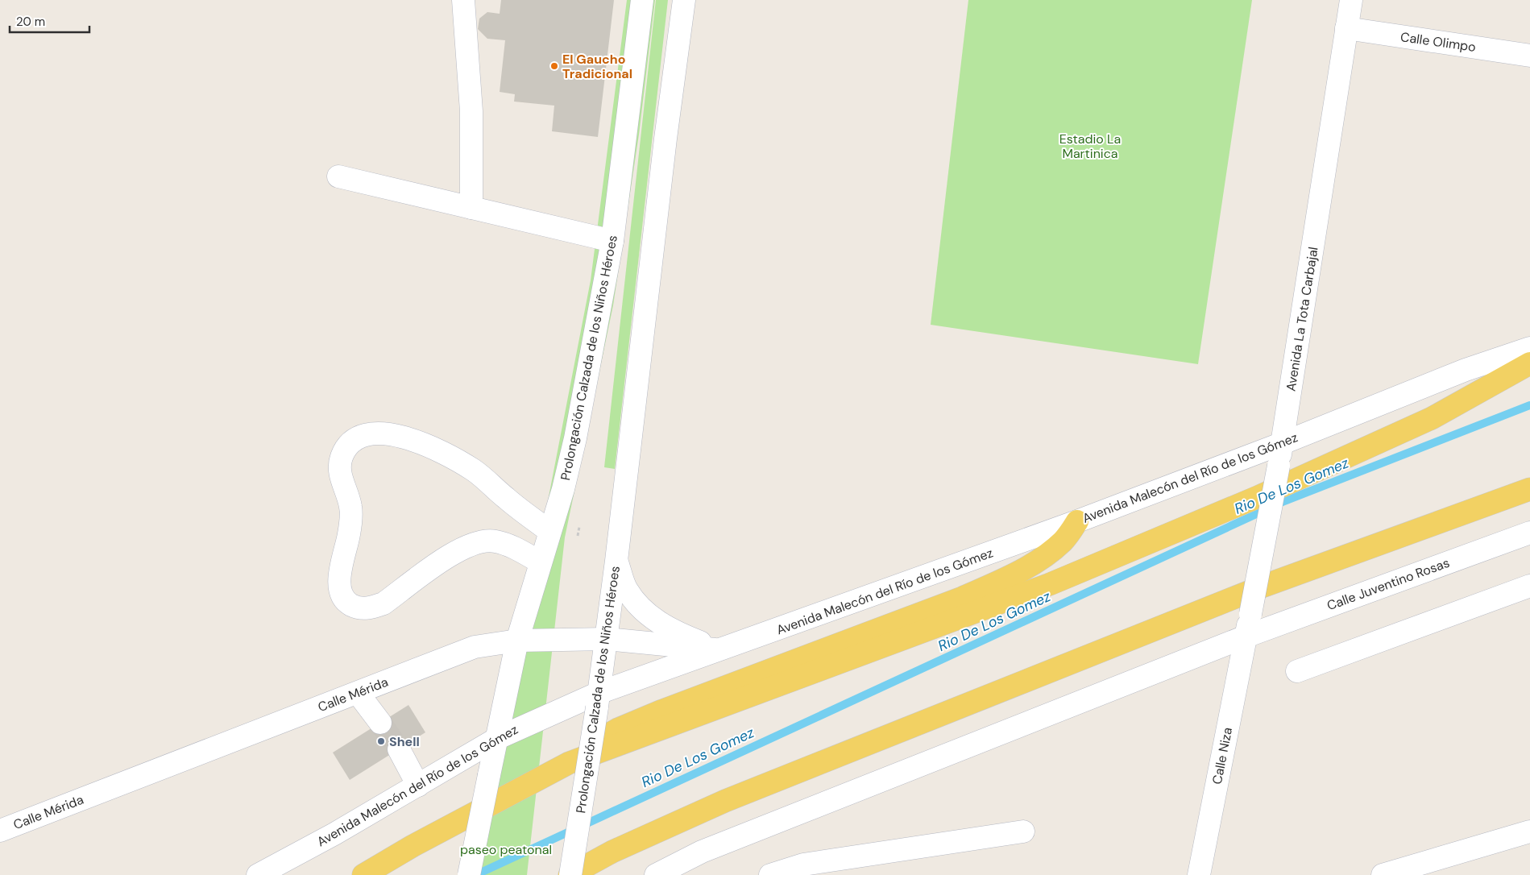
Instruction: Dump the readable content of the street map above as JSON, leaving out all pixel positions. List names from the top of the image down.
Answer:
{
  "streets": {
    "street": [
      "Calle Olimpo",
      "Avenida La Tota Carbajal",
      "Prolongación Calzada de los Niños Héroes",
      "Avenida Malecón del Río de los Gómez",
      "Calle Juventino Rosas",
      "Calle Mérida",
      "Calle Niza"
    ]
  },
  "crossings": [
    ["Calle Olimpo", "Avenida La Tota Carbajal"],
    ["Avenida La Tota Carbajal", "Avenida Malecón del Río de los Gómez"],
    ["Avenida La Tota Carbajal", "Calle Juventino Rosas"],
    ["Avenida La Tota Carbajal", "Calle Niza"],
    ["Prolongación Calzada de los Niños Héroes", "Avenida Malecón del Río de los Gómez"],
    ["Prolongación Calzada de los Niños Héroes", "Calle Mérida"],
    ["Avenida Malecón del Río de los Gómez", "Calle Mérida"],
    ["Calle Juventino Rosas", "Calle Niza"]
  ],
  "water": ["Rio De Los Gomez"],
  "parks": ["Estadio La Martinica", "paseo peatonal"],
  "places": ["El Gaucho Tradicional", "Shell"],
  "scale_bar": "20 m"
}
